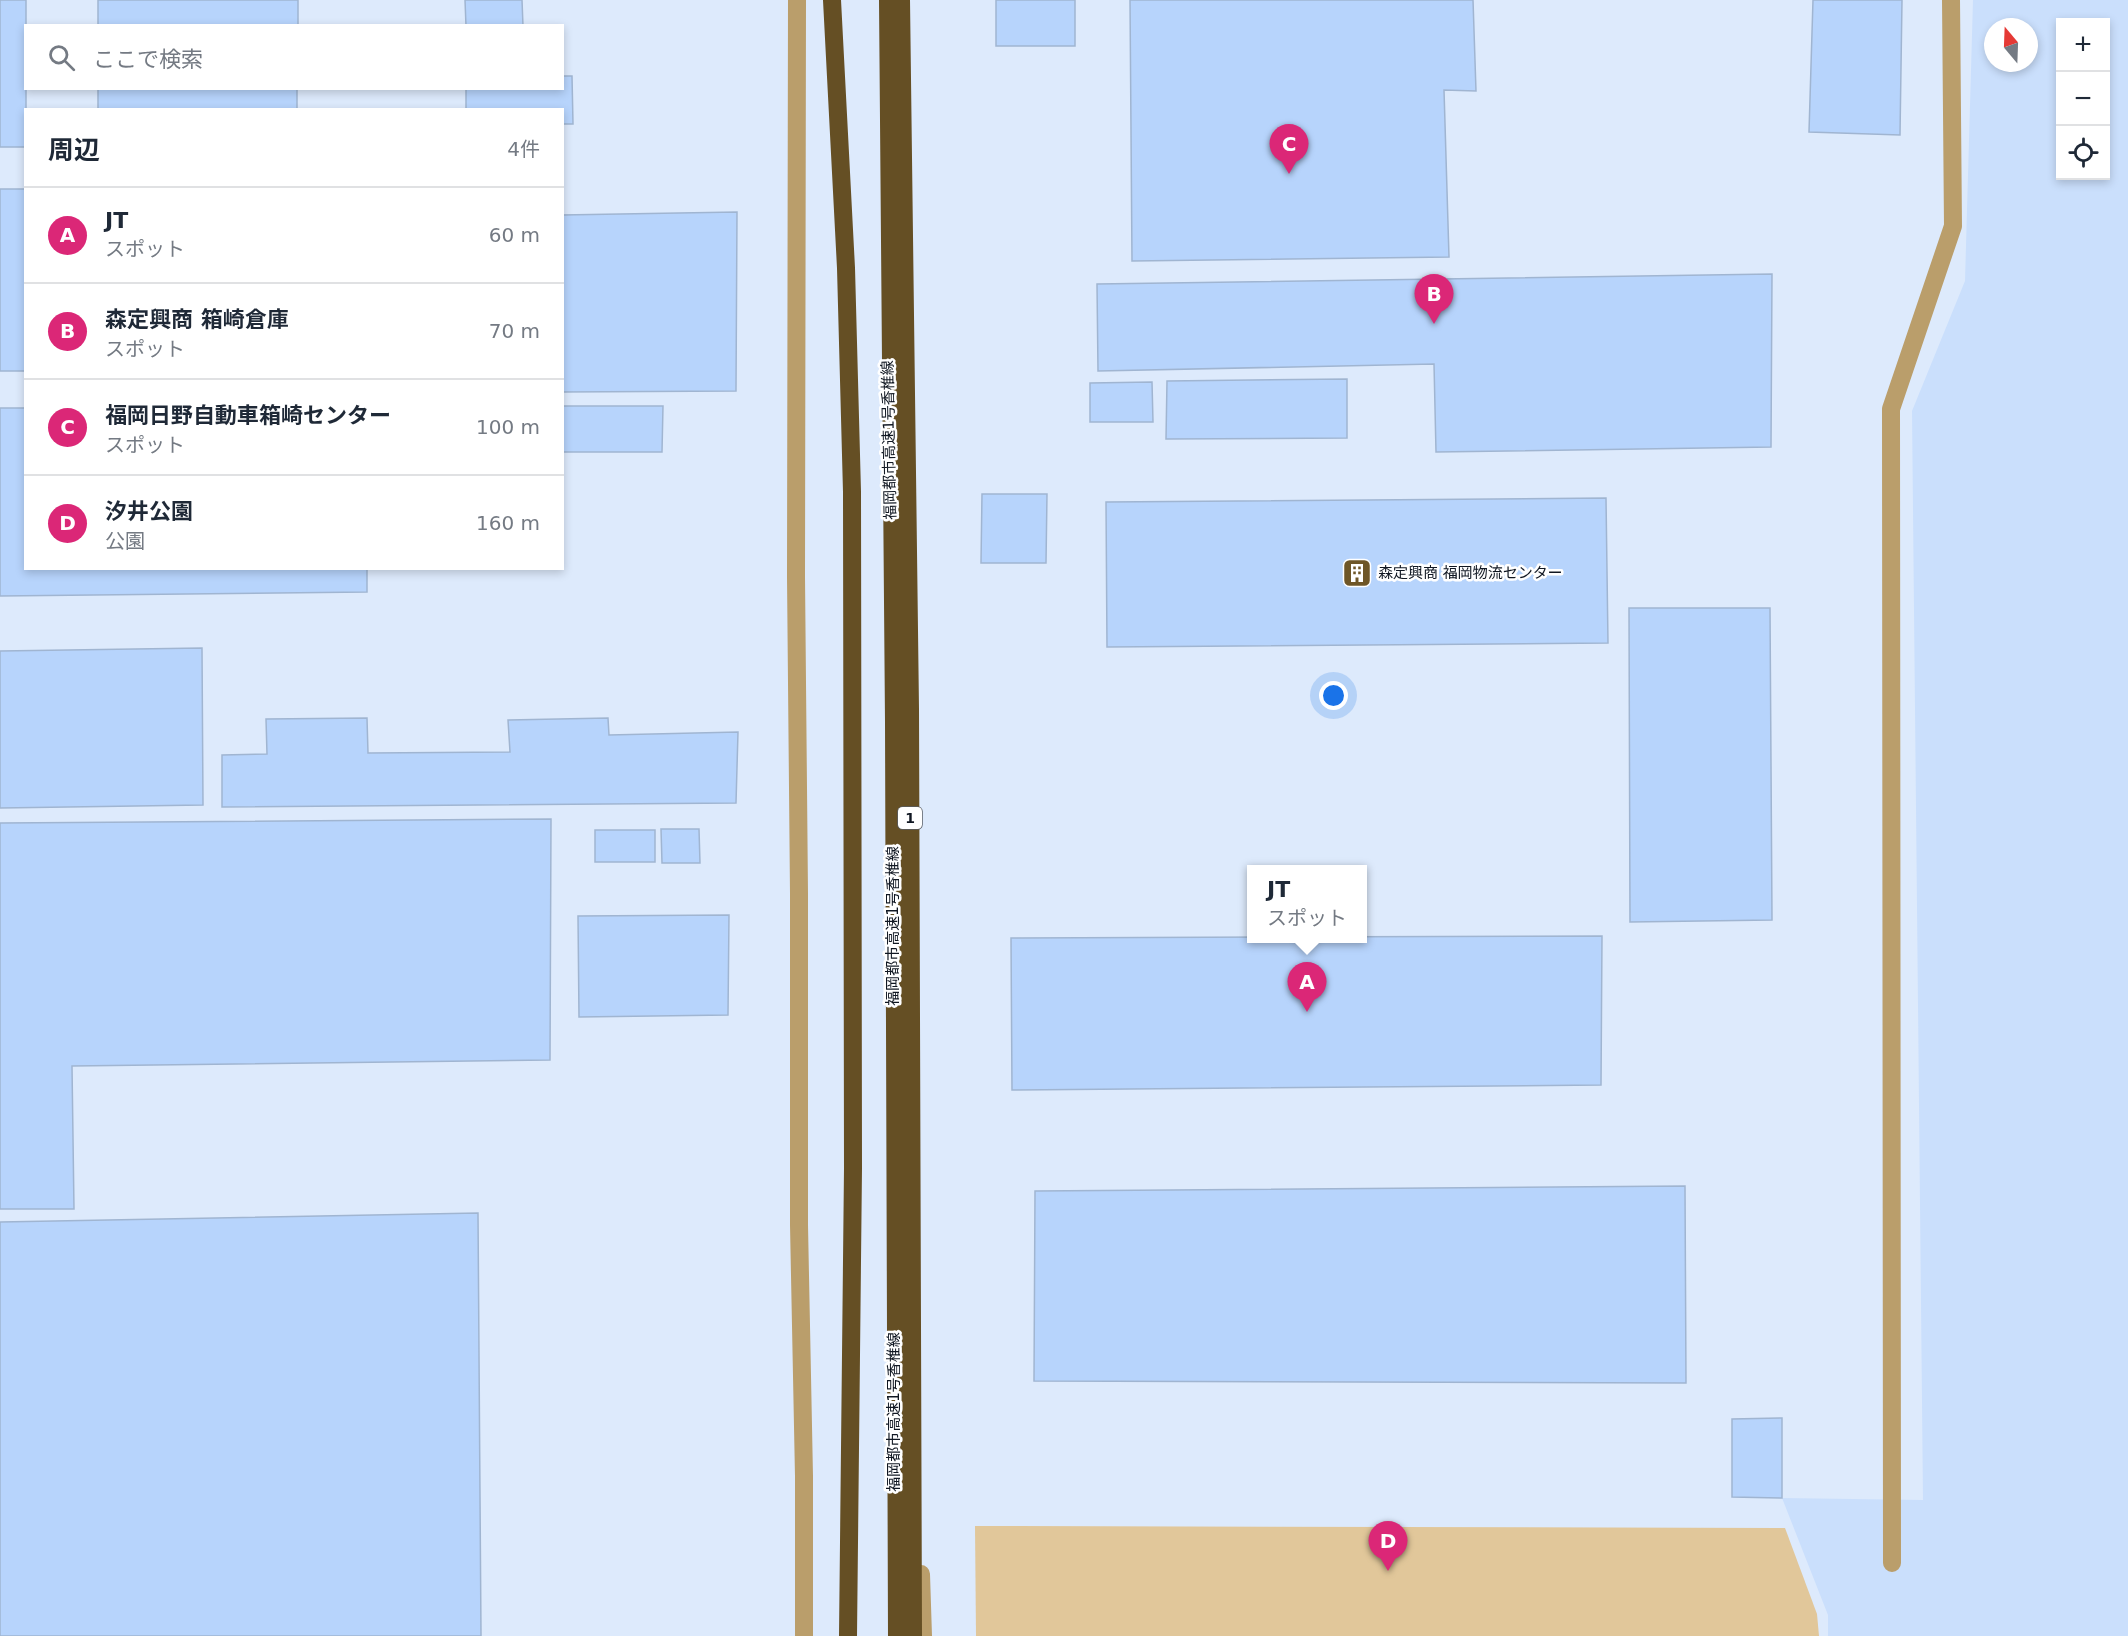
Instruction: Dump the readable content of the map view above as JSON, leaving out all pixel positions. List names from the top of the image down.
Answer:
{
  "streets": {
    "highway": ["福岡都市高速1号香椎線", "1"]
  },
  "places": {
    "building": ["森定興商 福岡物流センター"]
  },
  "north": "top",
  "page": {
    "map_buttons": ["+", "−"],
    "search": "ここで検索",
    "heading": ["周辺", "4件"],
    "pins": [
      "C",
      "B",
      "A",
      "D"
    ],
    "list": [
      {
        "mark": "A",
        "name": "JT",
        "note": "スポット",
        "value": "60 m"
      },
      {
        "mark": "B",
        "name": "森定興商 箱崎倉庫",
        "note": "スポット",
        "value": "70 m"
      },
      {
        "mark": "C",
        "name": "福岡日野自動車箱崎センター",
        "note": "スポット",
        "value": "100 m"
      },
      {
        "mark": "D",
        "name": "汐井公園",
        "note": "公園",
        "value": "160 m"
      }
    ],
    "popup": ["JT", "スポット"]
  }
}
